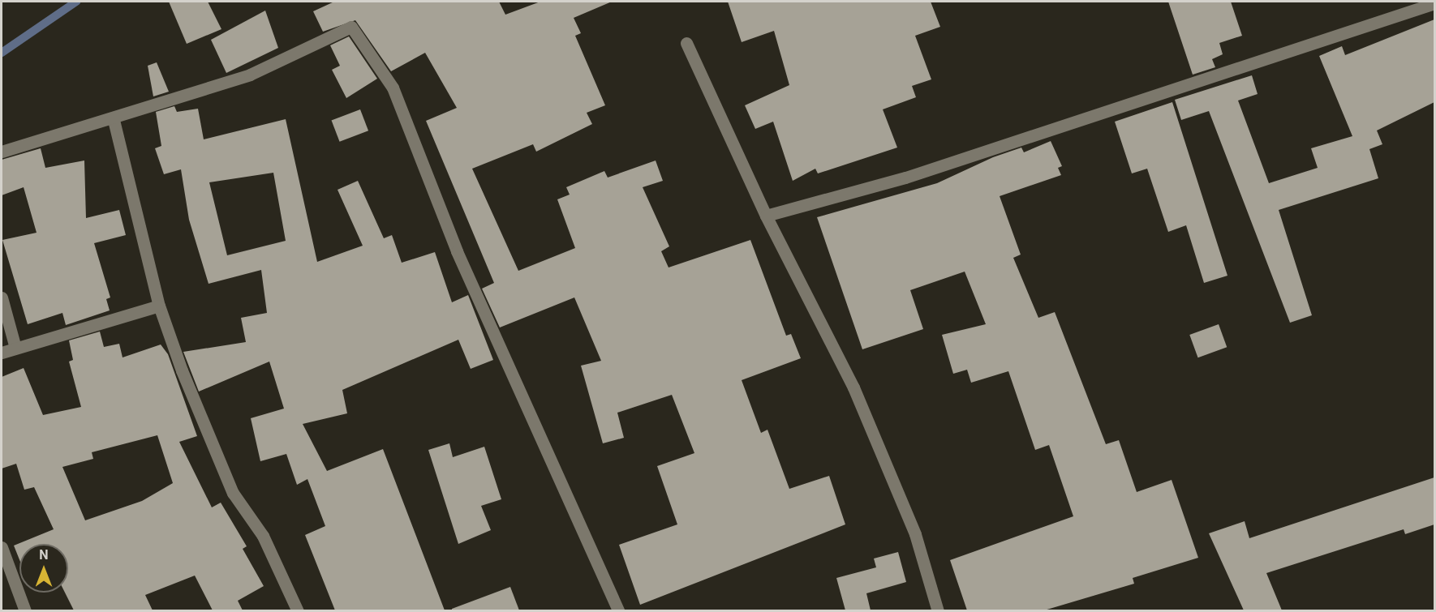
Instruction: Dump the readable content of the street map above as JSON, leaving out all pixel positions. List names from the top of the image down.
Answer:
{
  "north": "top"
}
